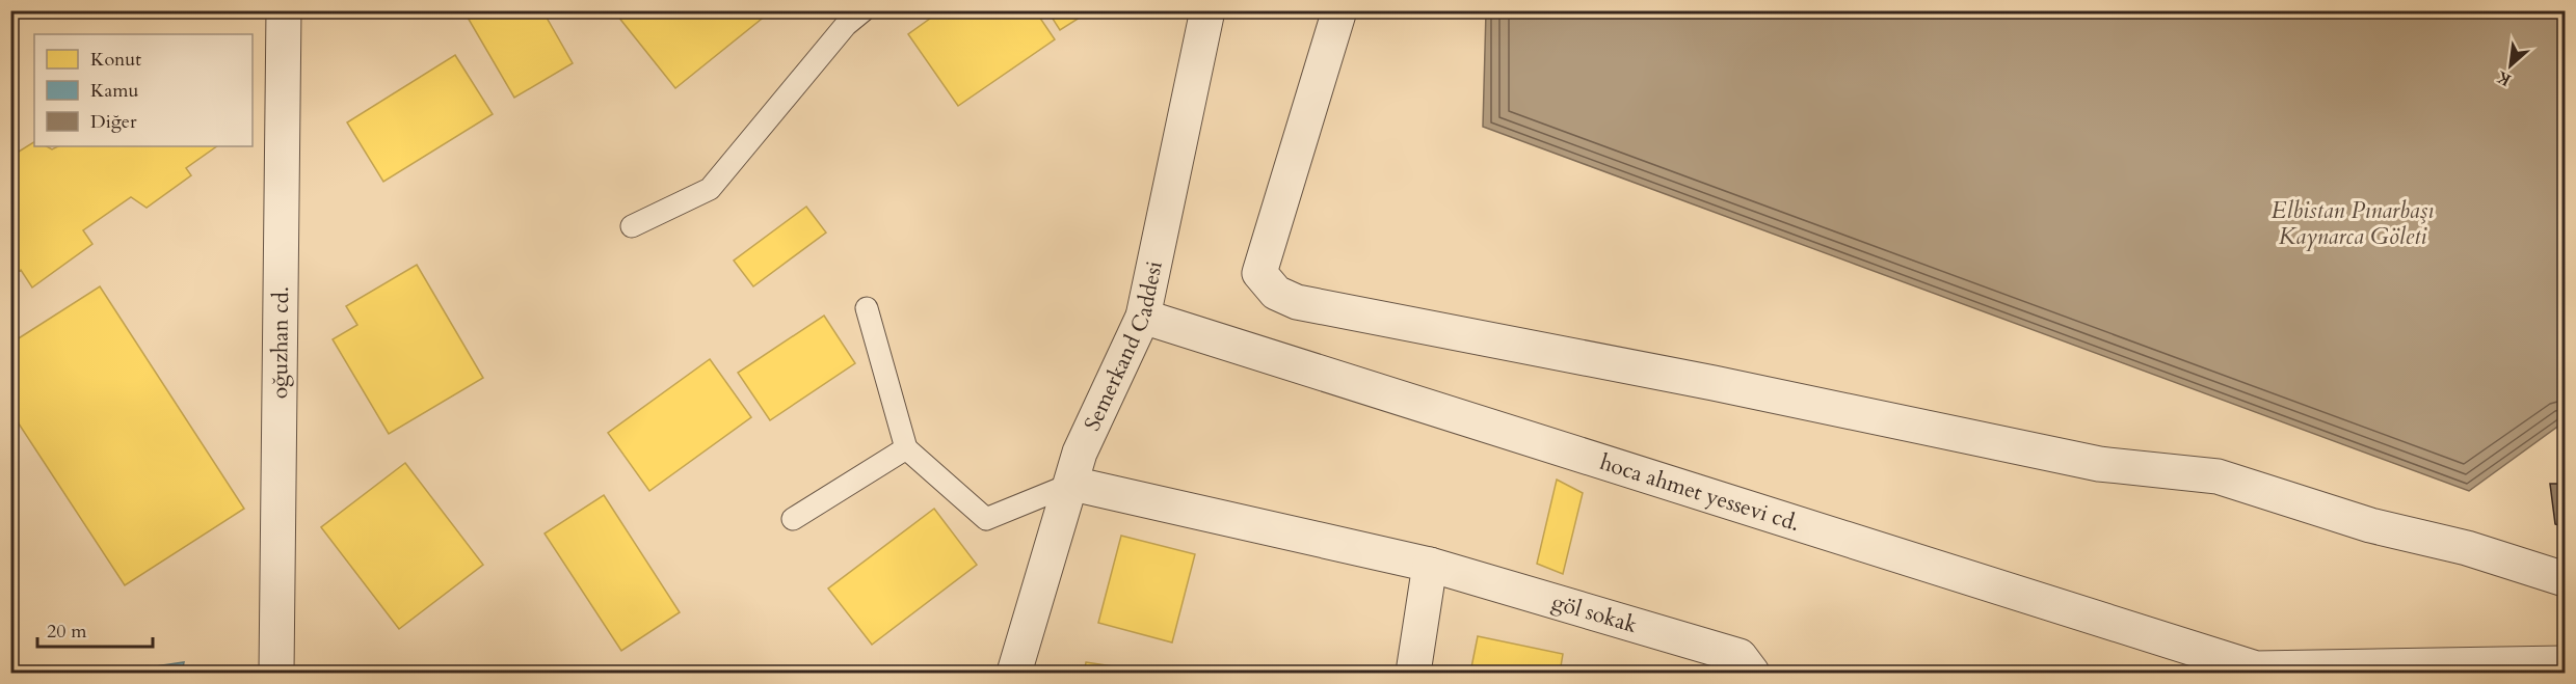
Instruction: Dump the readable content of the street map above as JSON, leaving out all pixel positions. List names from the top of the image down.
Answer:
{
  "streets": {
    "street": [
      "oğuzhan cd.",
      "Semerkand Caddesi",
      "hoca ahmet yessevi cd.",
      "göl sokak"
    ]
  },
  "crossings": [
    ["Semerkand Caddesi", "hoca ahmet yessevi cd."],
    ["Semerkand Caddesi", "göl sokak"]
  ],
  "water": ["Elbistan Pınarbaşı Kaynarca Göleti"],
  "legend": ["Konut", "Kamu", "Diğer"],
  "scale_bar": "20 m",
  "north": "bottom left"
}
